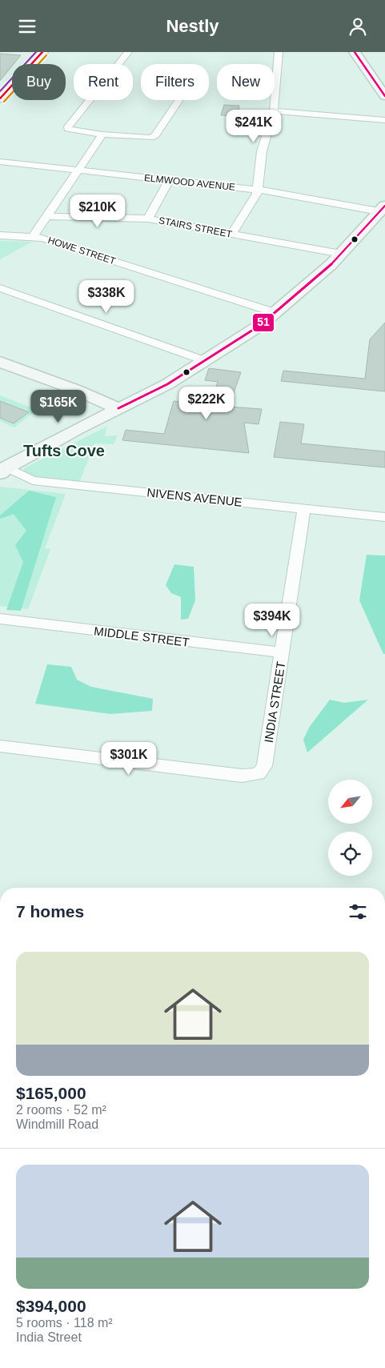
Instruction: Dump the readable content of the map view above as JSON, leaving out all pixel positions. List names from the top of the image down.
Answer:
{
  "streets": {
    "street": [
      "ELMWOOD AVENUE",
      "STAIRS STREET",
      "HOWE STREET",
      "NIVENS AVENUE",
      "MIDDLE STREET",
      "INDIA STREET"
    ]
  },
  "crossings": [
    ["NIVENS AVENUE", "INDIA STREET"],
    ["MIDDLE STREET", "INDIA STREET"]
  ],
  "districts": ["Tufts Cove"],
  "lines": ["transit line 51", "transit line 52"],
  "north": "bottom left",
  "page": {
    "header": "Nestly",
    "chip": [
      "Buy",
      "Rent",
      "Filters",
      "New"
    ],
    "price": [
      "$241K",
      "$210K",
      "$338K",
      "$222K",
      "$165K",
      "$394K",
      "$301K"
    ],
    "heading": "7 homes",
    "list": [
      {
        "name": "$165,000",
        "note": "2 rooms · 52 m² · Windmill Road"
      },
      {
        "name": "$394,000",
        "note": "5 rooms · 118 m² · India Street"
      }
    ]
  }
}
